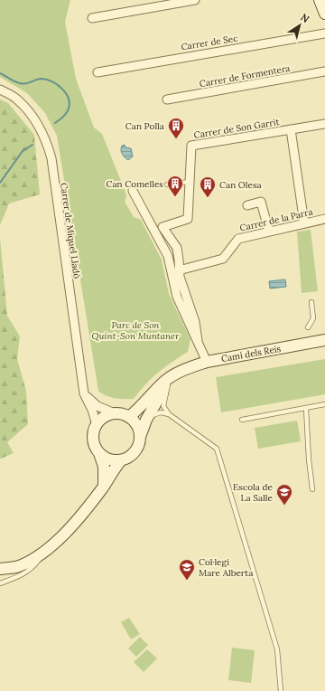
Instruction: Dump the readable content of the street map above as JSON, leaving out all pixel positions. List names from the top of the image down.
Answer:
{
  "streets": {
    "street": [
      "Carrer de Sec",
      "Carrer de Formentera",
      "Carrer de Son Garrit",
      "Carrer de la Parra",
      "Carrer de Miquel Lladó",
      "Camí dels Reis"
    ]
  },
  "crossings": [
    ["Carrer de Son Garrit", "Carrer de la Parra"],
    ["Carrer de Miquel Lladó", "Camí dels Reis"]
  ],
  "parks": ["Parc de Son Quint-Son Muntaner"],
  "places": {
    "building": ["Can Polla", "Can Comelles", "Can Olesa"],
    "school or university": ["Escola de La Salle", "Col·legi Mare Alberta"]
  },
  "north": "top right"
}
